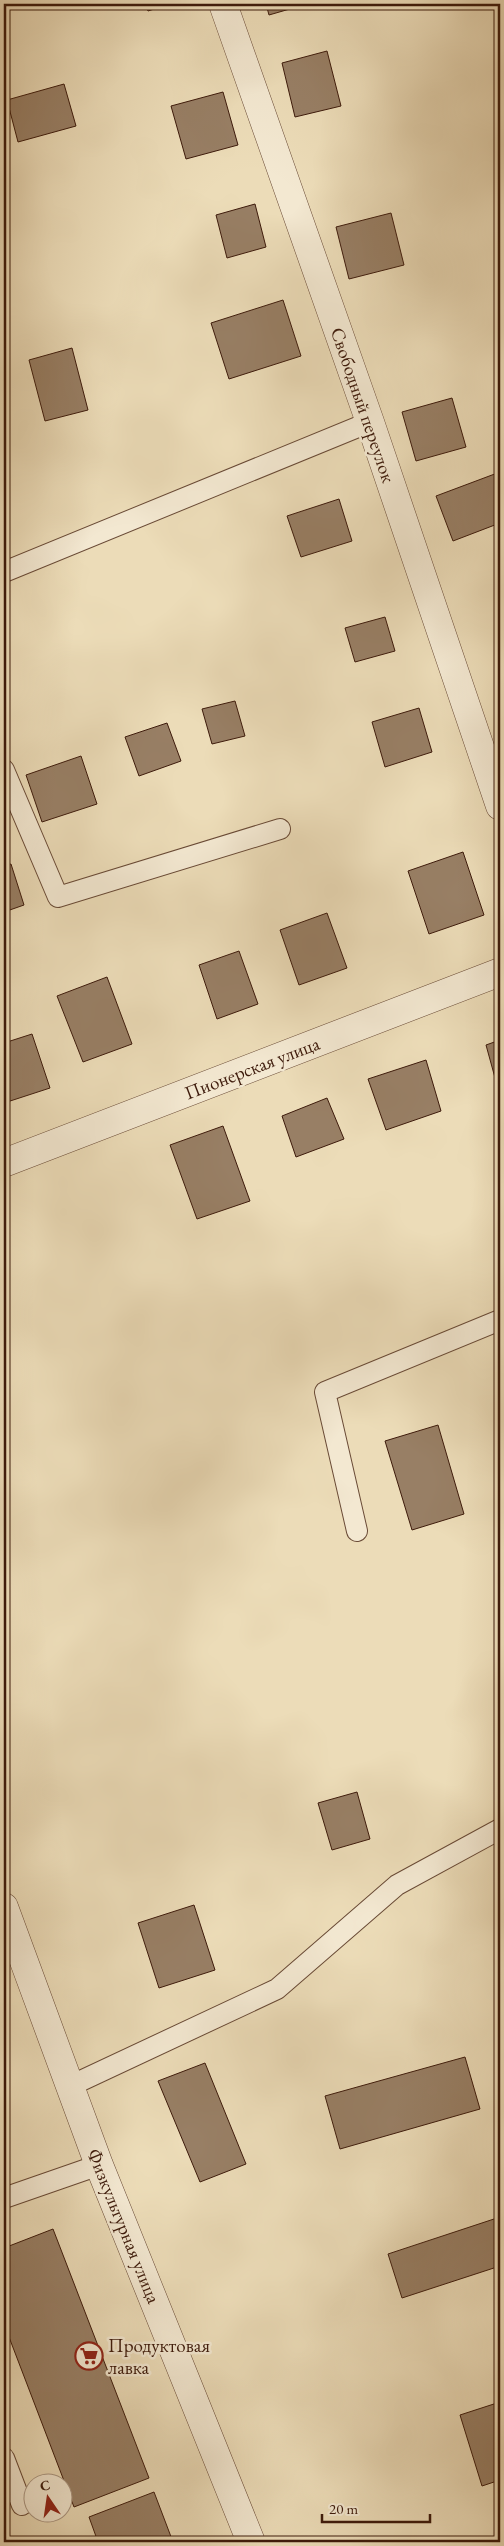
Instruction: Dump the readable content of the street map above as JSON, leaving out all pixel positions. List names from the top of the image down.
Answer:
{
  "streets": {
    "street": ["Свободный переулок", "Пионерская улица", "Физкультурная улица"]
  },
  "places": {
    "supermarket": ["Продуктовая лавка"]
  },
  "scale_bar": "20 m",
  "north": "top"
}
